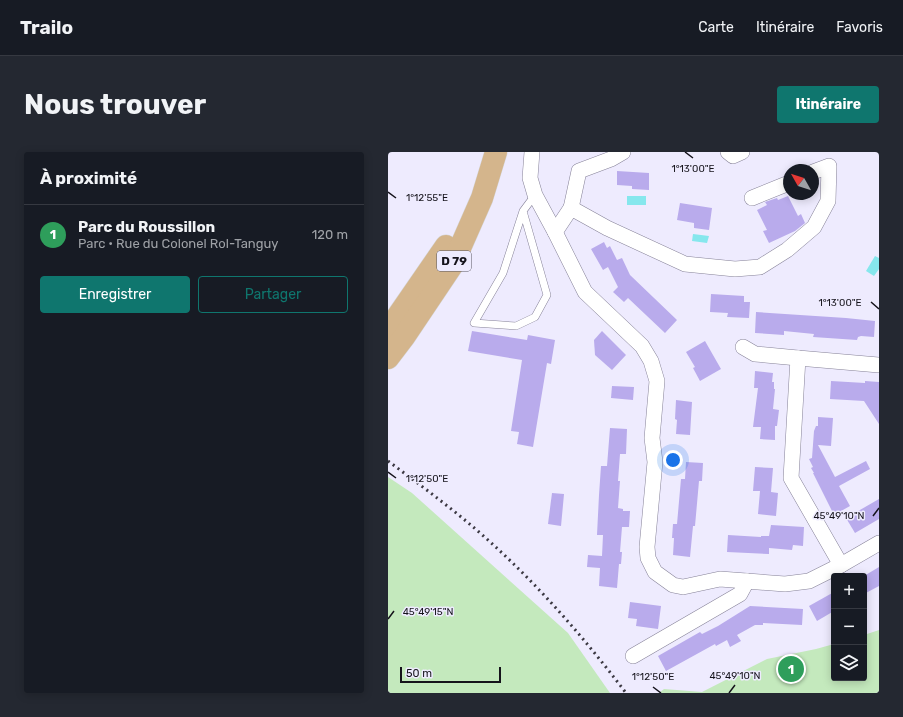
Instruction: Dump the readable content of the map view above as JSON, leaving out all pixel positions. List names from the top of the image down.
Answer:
{
  "streets": {
    "main road": ["D 79"]
  },
  "scale_bar": "50 m",
  "north": "top left",
  "page": {
    "header": "Trailo",
    "nav": ["Carte", "Itinéraire", "Favoris"],
    "buttons": [
      "Itinéraire",
      ["Enregistrer", "Partager"]
    ],
    "title": "Nous trouver",
    "heading": "À proximité",
    "list": [
      {
        "mark": "1",
        "name": "Parc du Roussillon",
        "note": "Parc · Rue du Colonel Rol-Tanguy",
        "value": "120 m"
      }
    ],
    "map_buttons": ["+", "−"],
    "pins": "1",
    "scale": "50 m"
  },
  "coordinates": [
    "1°13'00\"E",
    "1°12'55\"E",
    "1°12'50\"E",
    "45°49'10\"N",
    "45°49'15\"N"
  ]
}
